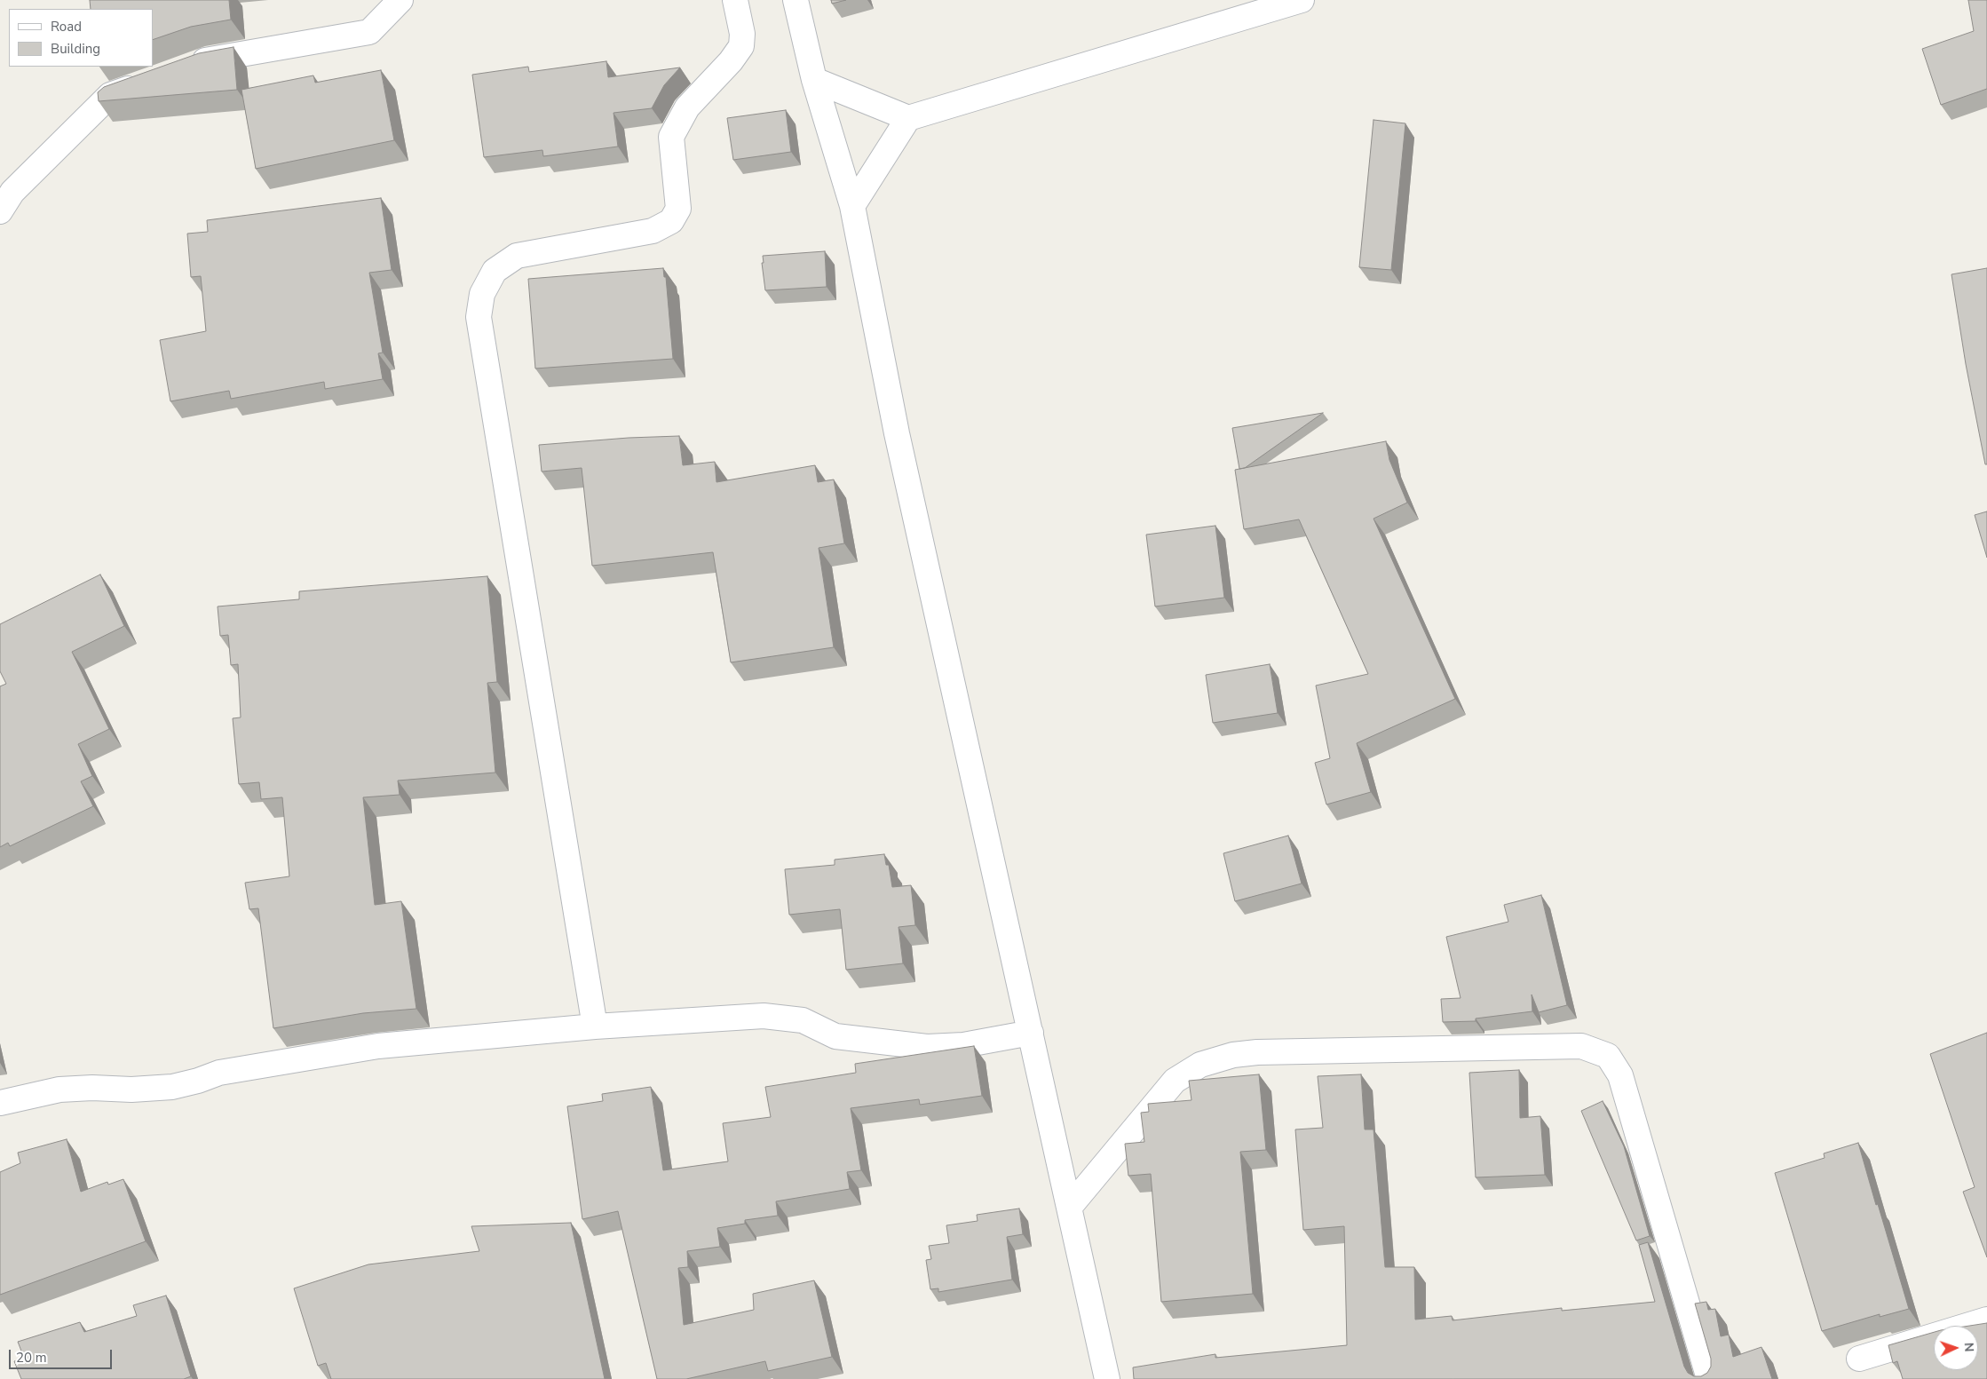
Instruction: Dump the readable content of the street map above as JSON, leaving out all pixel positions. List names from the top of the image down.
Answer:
{
  "legend": ["Road", "Building"],
  "scale_bar": "20 m",
  "north": "right"
}
